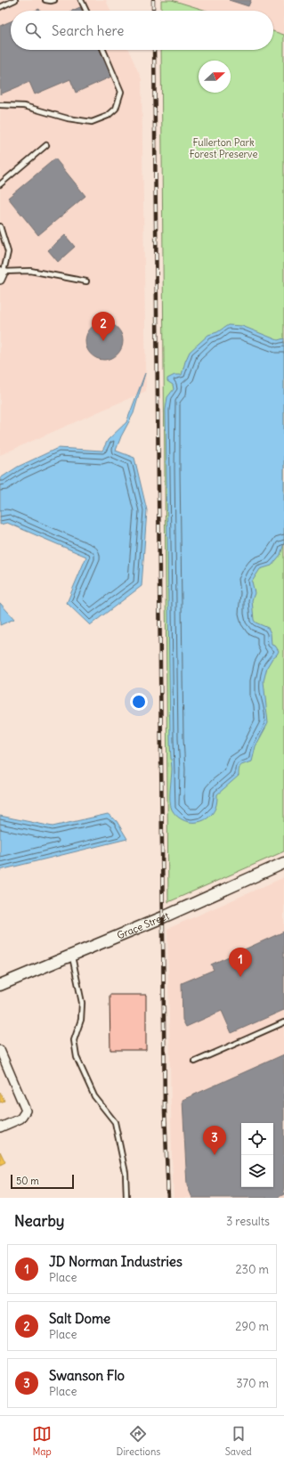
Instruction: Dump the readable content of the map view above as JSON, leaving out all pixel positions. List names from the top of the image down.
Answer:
{
  "streets": {
    "street": ["Grace Street"]
  },
  "parks": ["Fullerton Park Forest Preserve"],
  "scale_bar": "50 m",
  "north": "right",
  "page": {
    "search": "Search here",
    "pins": ["2", "1", "3"],
    "scale": "50 m",
    "heading": ["Nearby", "3 results"],
    "list": [
      {
        "mark": "1",
        "name": "JD Norman Industries",
        "note": "Place",
        "value": "230 m"
      },
      {
        "mark": "2",
        "name": "Salt Dome",
        "note": "Place",
        "value": "290 m"
      },
      {
        "mark": "3",
        "name": "Swanson Flo",
        "note": "Place",
        "value": "370 m"
      }
    ],
    "nav": ["Map", "Directions", "Saved"]
  }
}
